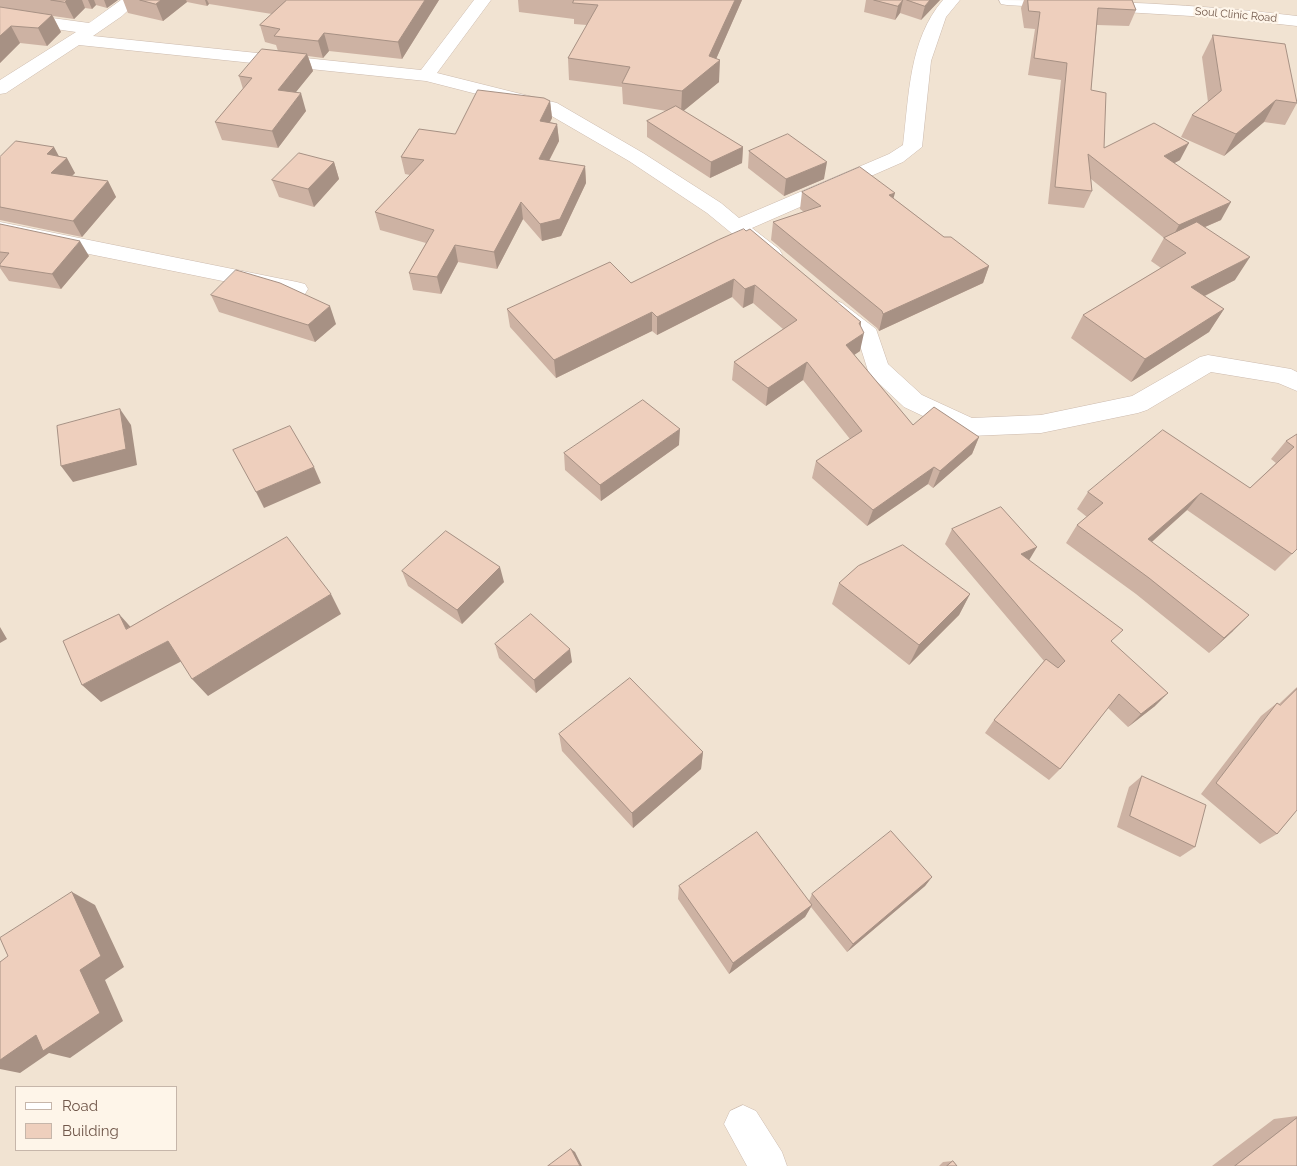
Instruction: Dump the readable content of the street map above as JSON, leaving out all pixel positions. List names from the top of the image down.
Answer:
{
  "streets": {
    "street": ["Soul Clinic Road"]
  },
  "legend": ["Road", "Building"]
}
